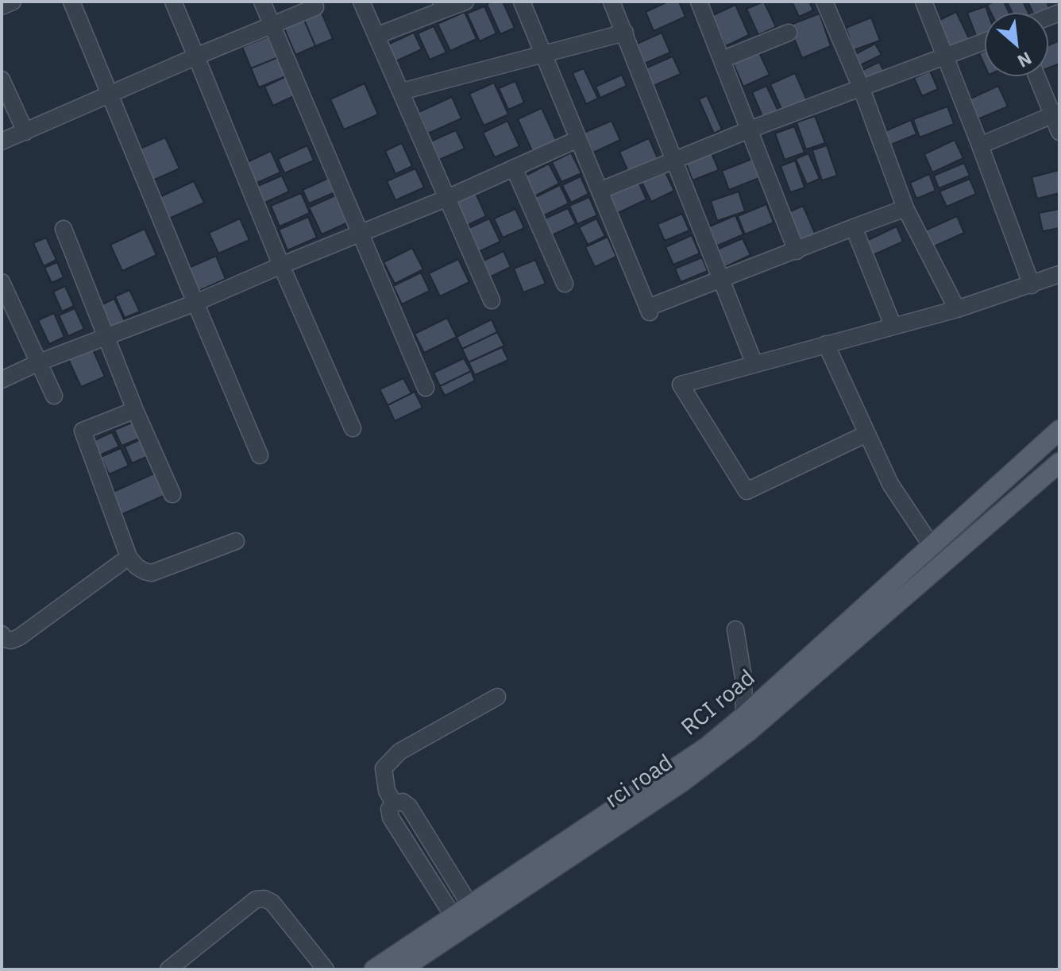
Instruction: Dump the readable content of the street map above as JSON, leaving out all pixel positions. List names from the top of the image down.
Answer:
{
  "streets": {
    "main road": ["RCI road", "rci road"]
  },
  "crossings": [
    ["RCI road", "rci road"]
  ],
  "north": "bottom right"
}
